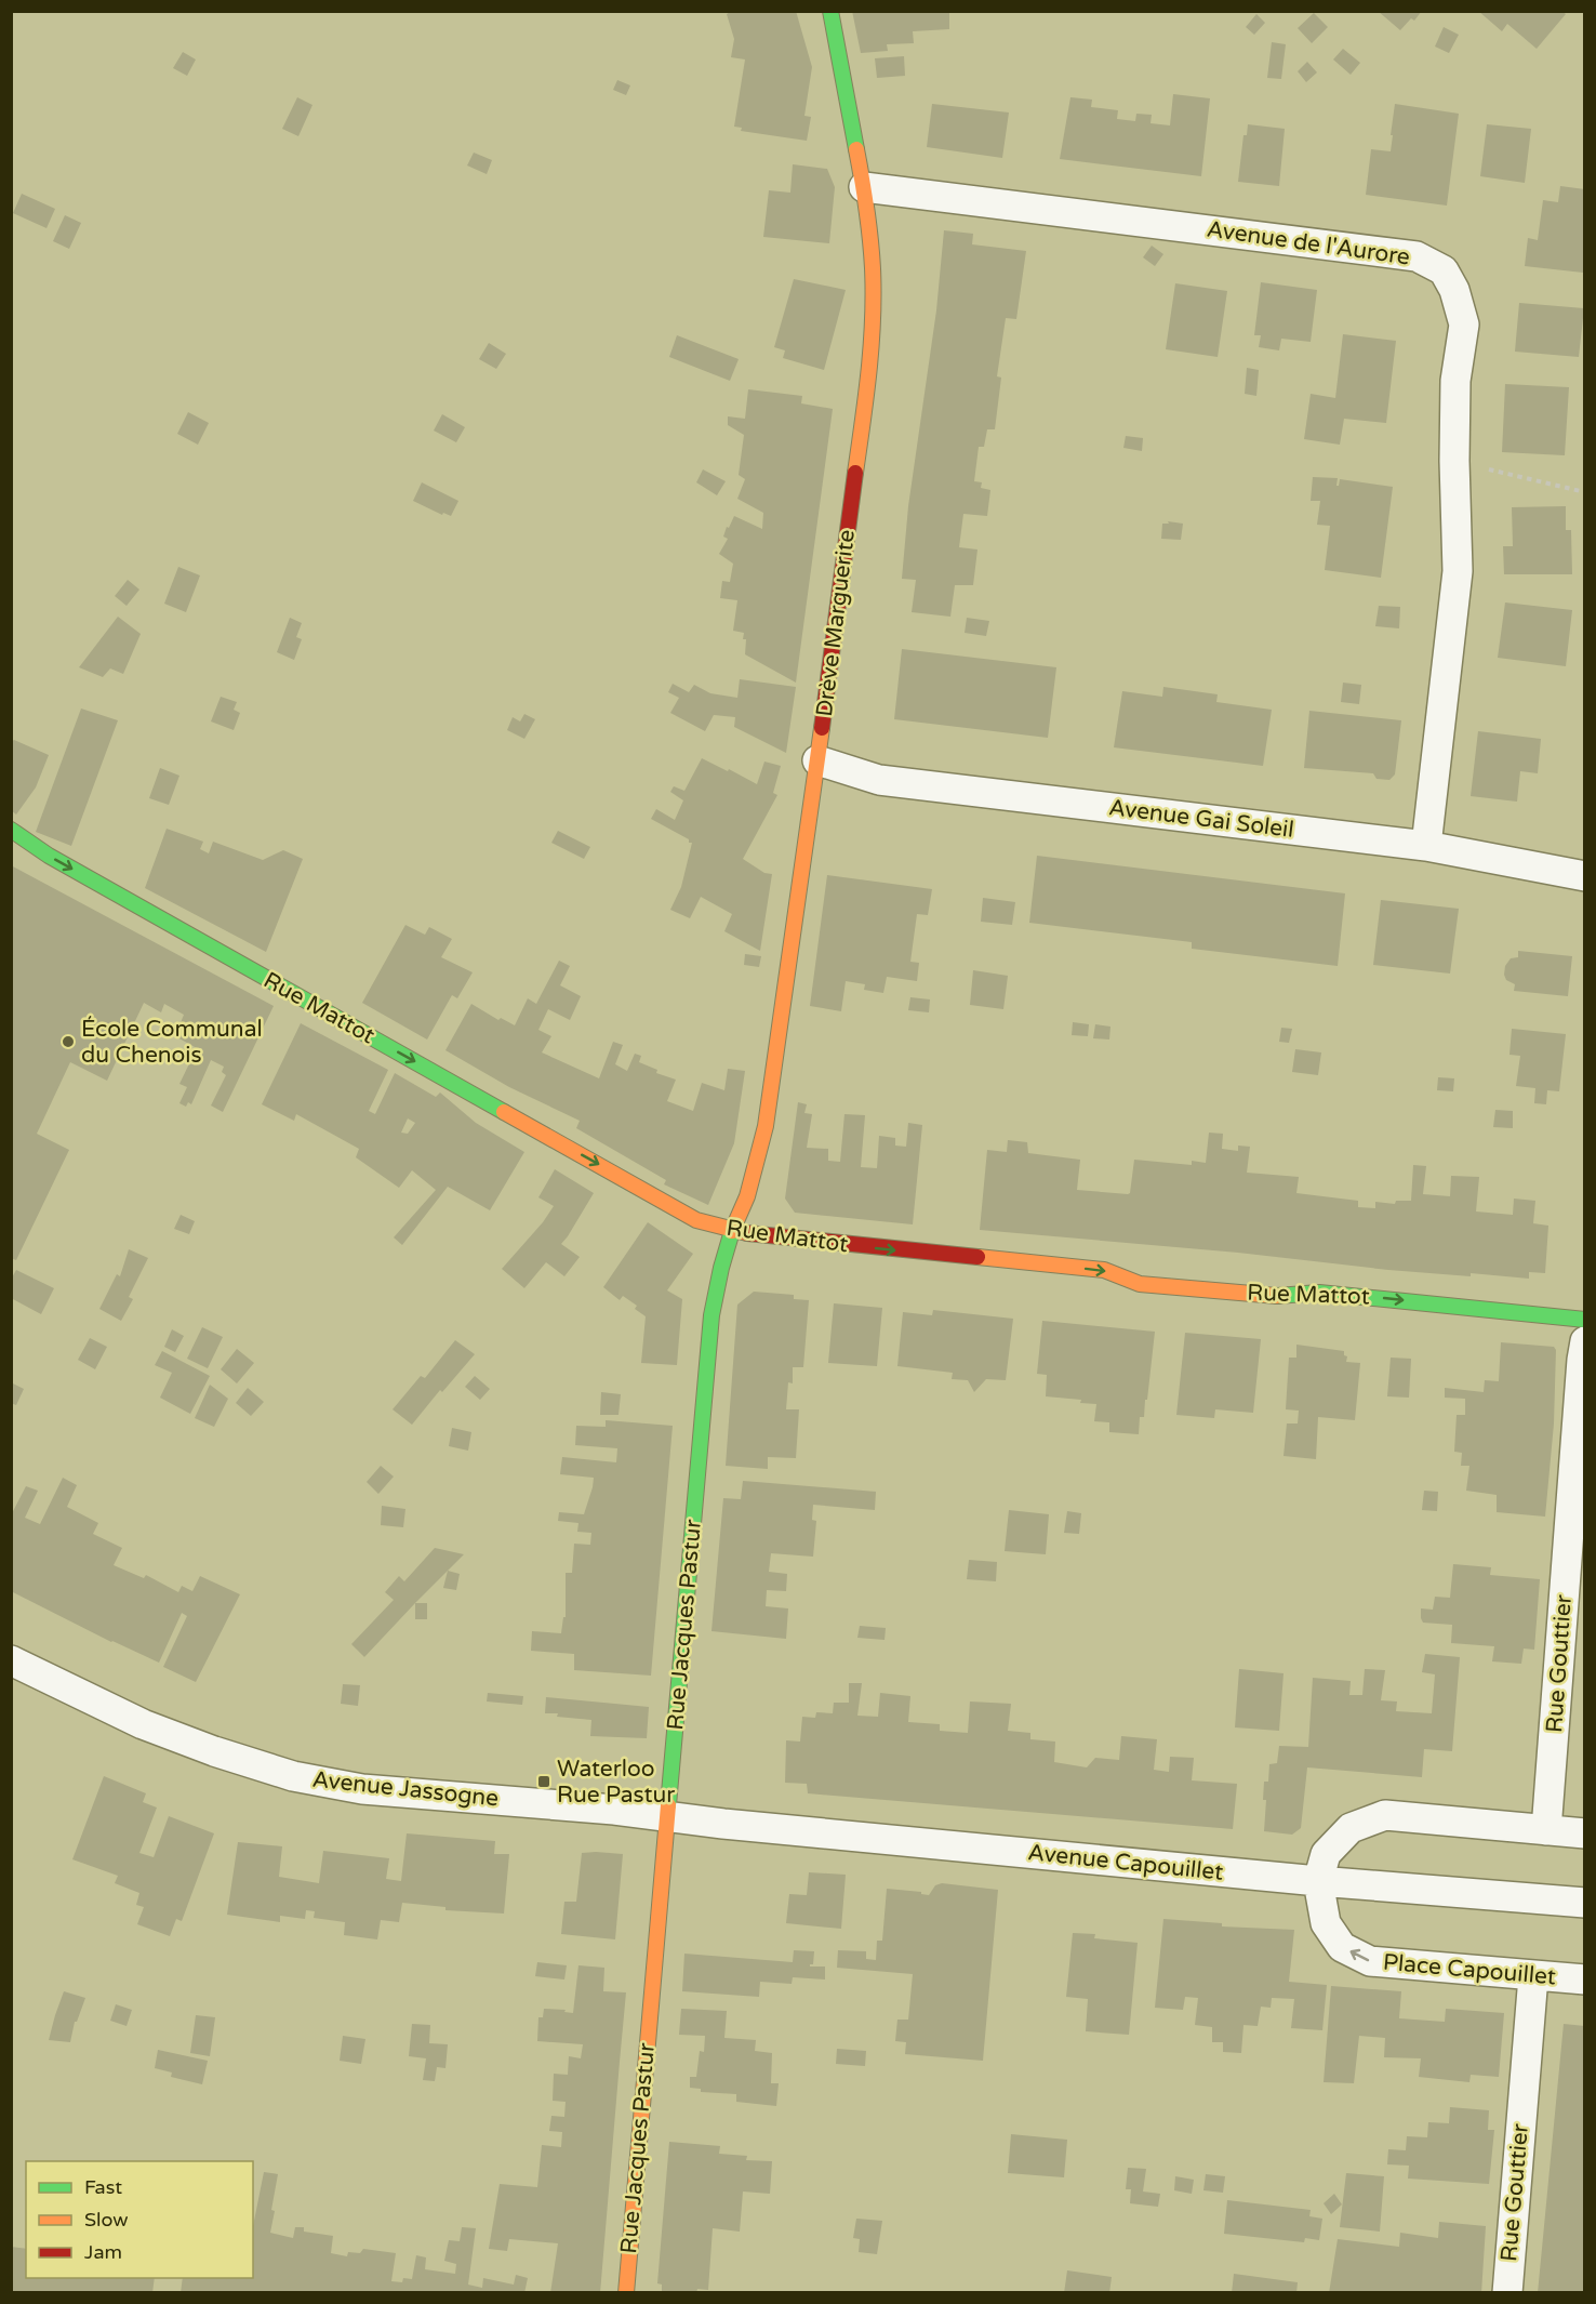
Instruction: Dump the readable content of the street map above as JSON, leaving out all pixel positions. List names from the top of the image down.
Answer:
{
  "streets": {
    "street": [
      "Avenue de l'Aurore",
      "Drève Marguerite",
      "Avenue Gai Soleil",
      "Rue Mattot",
      "Rue Jacques Pastur",
      "Rue Gouttier",
      "Avenue Jassogne",
      "Avenue Capouillet",
      "Place Capouillet"
    ]
  },
  "crossings": [
    ["Avenue de l'Aurore", "Drève Marguerite"],
    ["Avenue de l'Aurore", "Avenue Gai Soleil"],
    ["Drève Marguerite", "Avenue Gai Soleil"],
    ["Drève Marguerite", "Rue Mattot"],
    ["Drève Marguerite", "Rue Jacques Pastur"],
    ["Rue Mattot", "Rue Jacques Pastur"],
    ["Rue Jacques Pastur", "Avenue Jassogne"],
    ["Rue Jacques Pastur", "Avenue Capouillet"],
    ["Rue Gouttier", "Place Capouillet"],
    ["Avenue Jassogne", "Avenue Capouillet"],
    ["Avenue Capouillet", "Place Capouillet"]
  ],
  "one_way": ["Rue Mattot", "Place Capouillet"],
  "places": {
    "other": ["École Communal du Chenois"],
    "transit": ["Waterloo Rue Pastur"]
  },
  "legend": ["Fast", "Slow", "Jam"]
}
